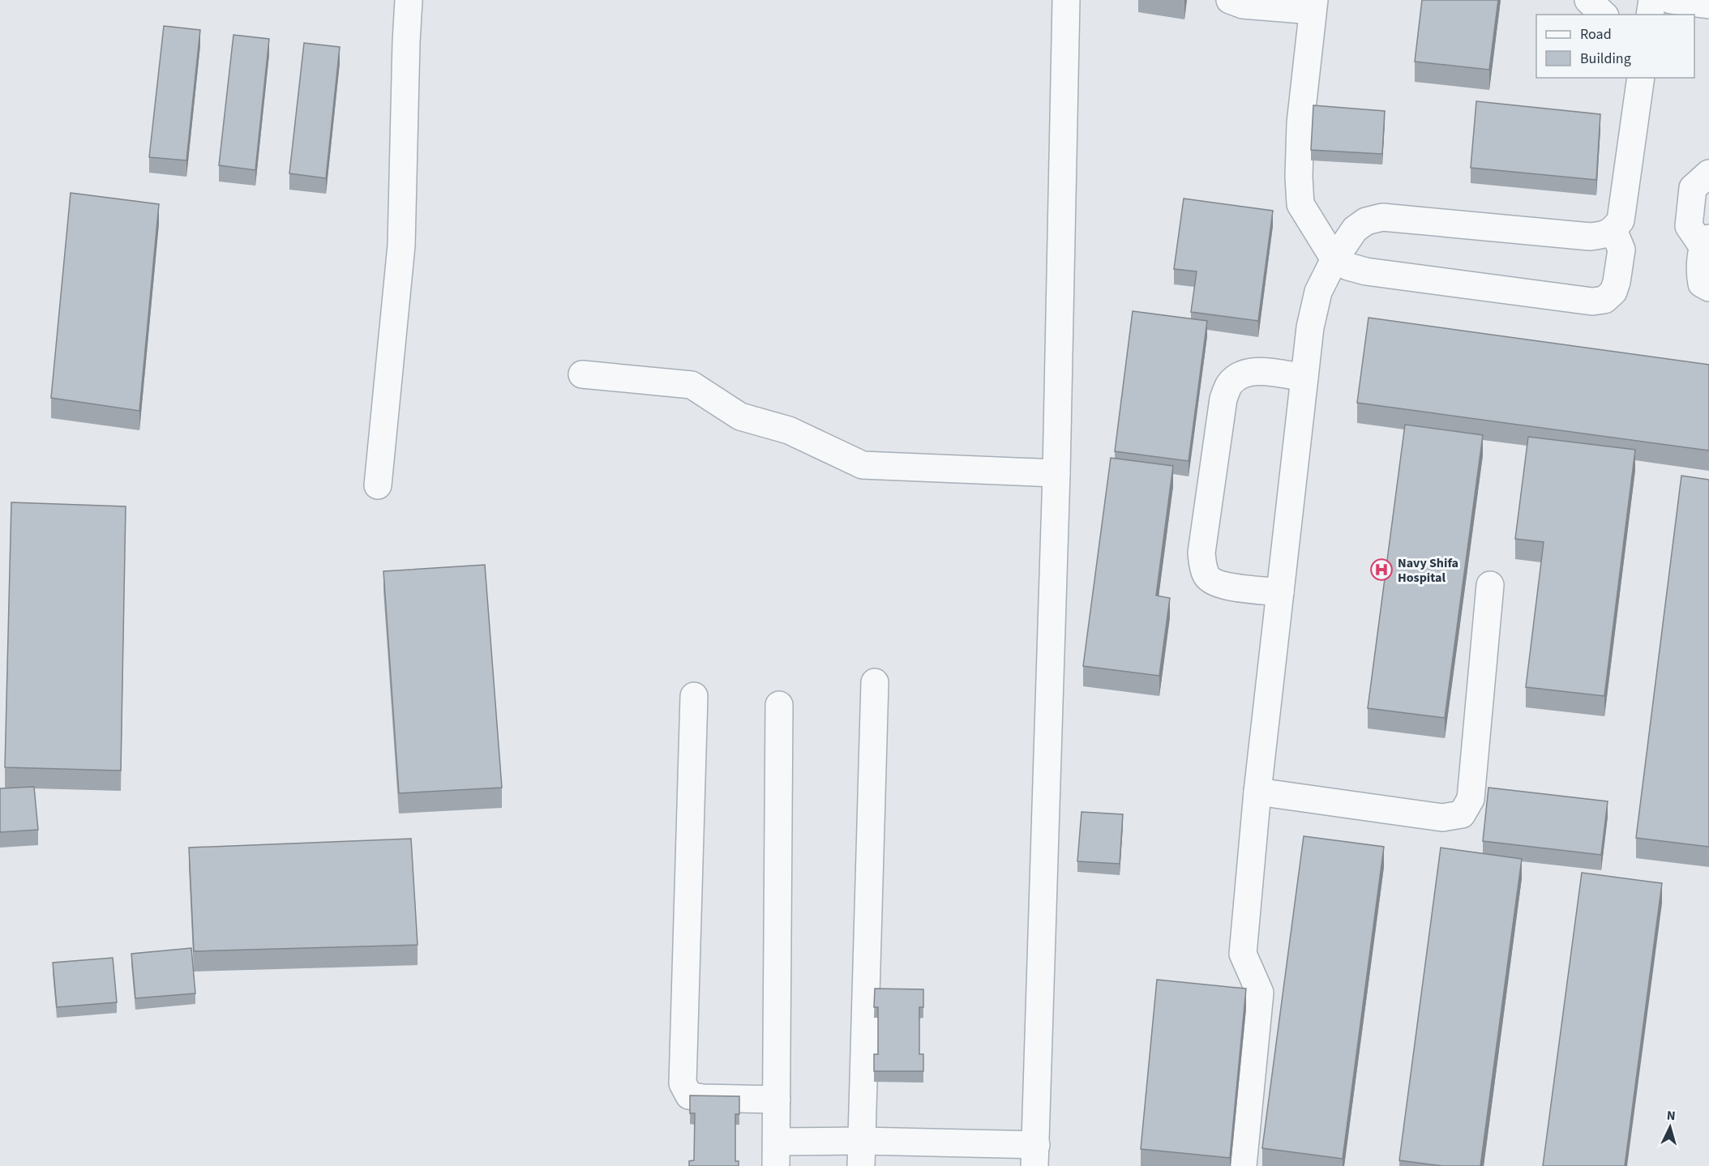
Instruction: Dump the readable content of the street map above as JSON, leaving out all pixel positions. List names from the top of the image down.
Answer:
{
  "places": {
    "hospital": ["Navy Shifa Hospital"]
  },
  "legend": ["Road", "Building"],
  "north": "top"
}
